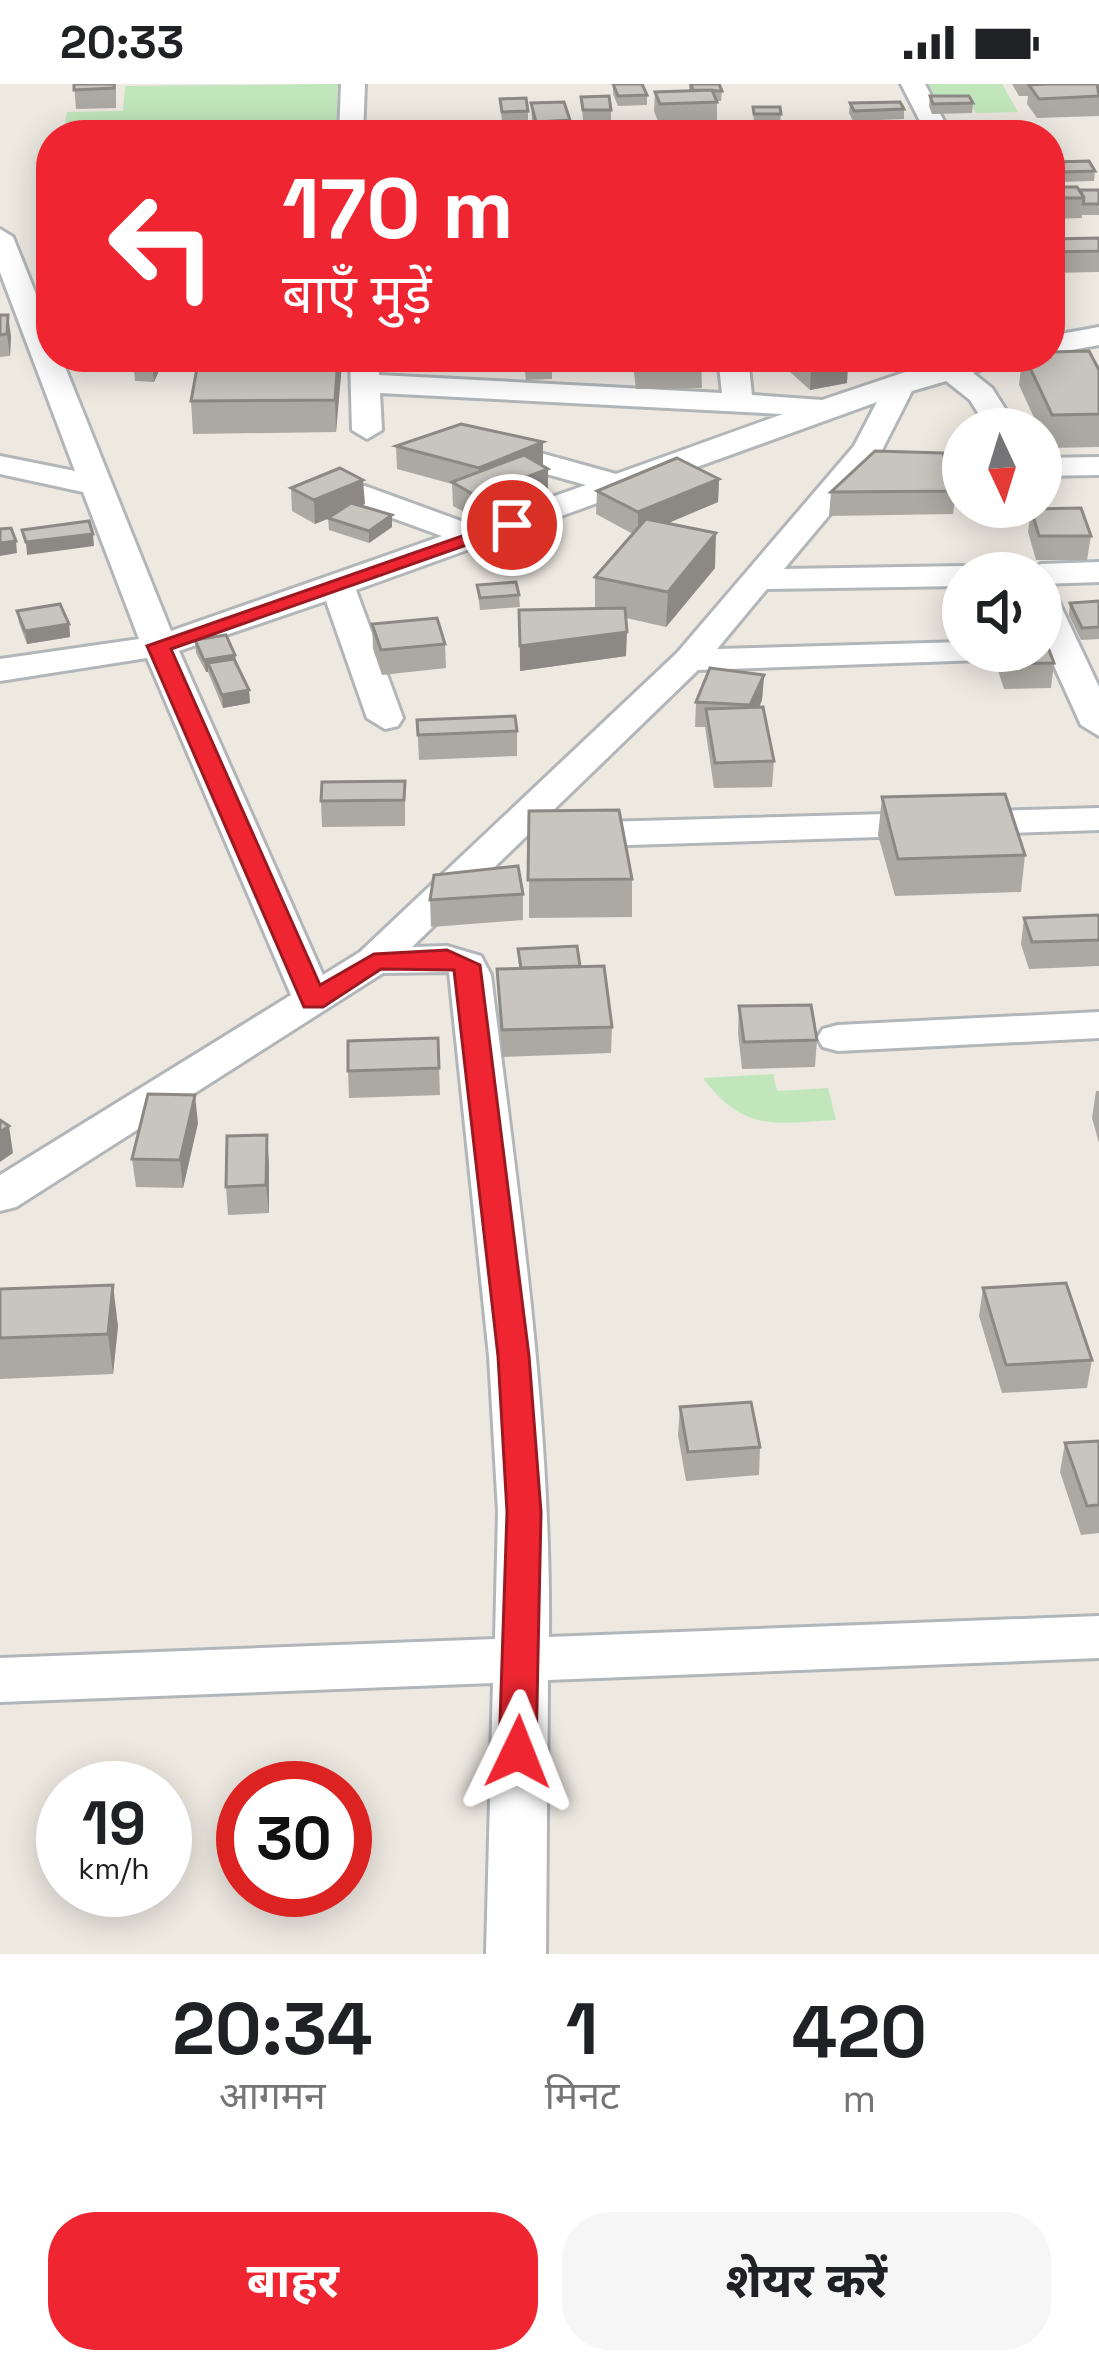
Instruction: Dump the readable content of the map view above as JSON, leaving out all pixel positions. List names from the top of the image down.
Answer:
{
  "north": "bottom",
  "page": {
    "status": "20:33",
    "turn": ["170 m", "बाएँ मुड़ें"],
    "speed": "19 km/h",
    "limit": "30",
    "eta": [
      "20:34",
      "आगमन",
      "1",
      "मिनट",
      "420",
      "m"
    ],
    "buttons": ["बाहर", "शेयर करें"]
  }
}
